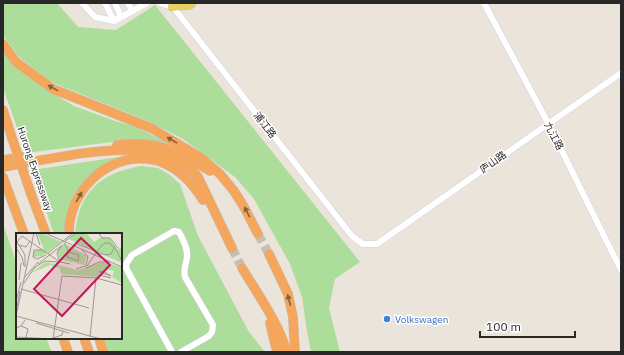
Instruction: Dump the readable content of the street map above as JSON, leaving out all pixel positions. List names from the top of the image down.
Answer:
{
  "streets": {
    "highway": ["Hurong Expressway"],
    "street": ["浦江路", "九江路", "庐山路"]
  },
  "crossings": [
    ["浦江路", "庐山路"],
    ["九江路", "庐山路"]
  ],
  "places": ["Volkswagen"],
  "scale_bar": "100 m"
}
